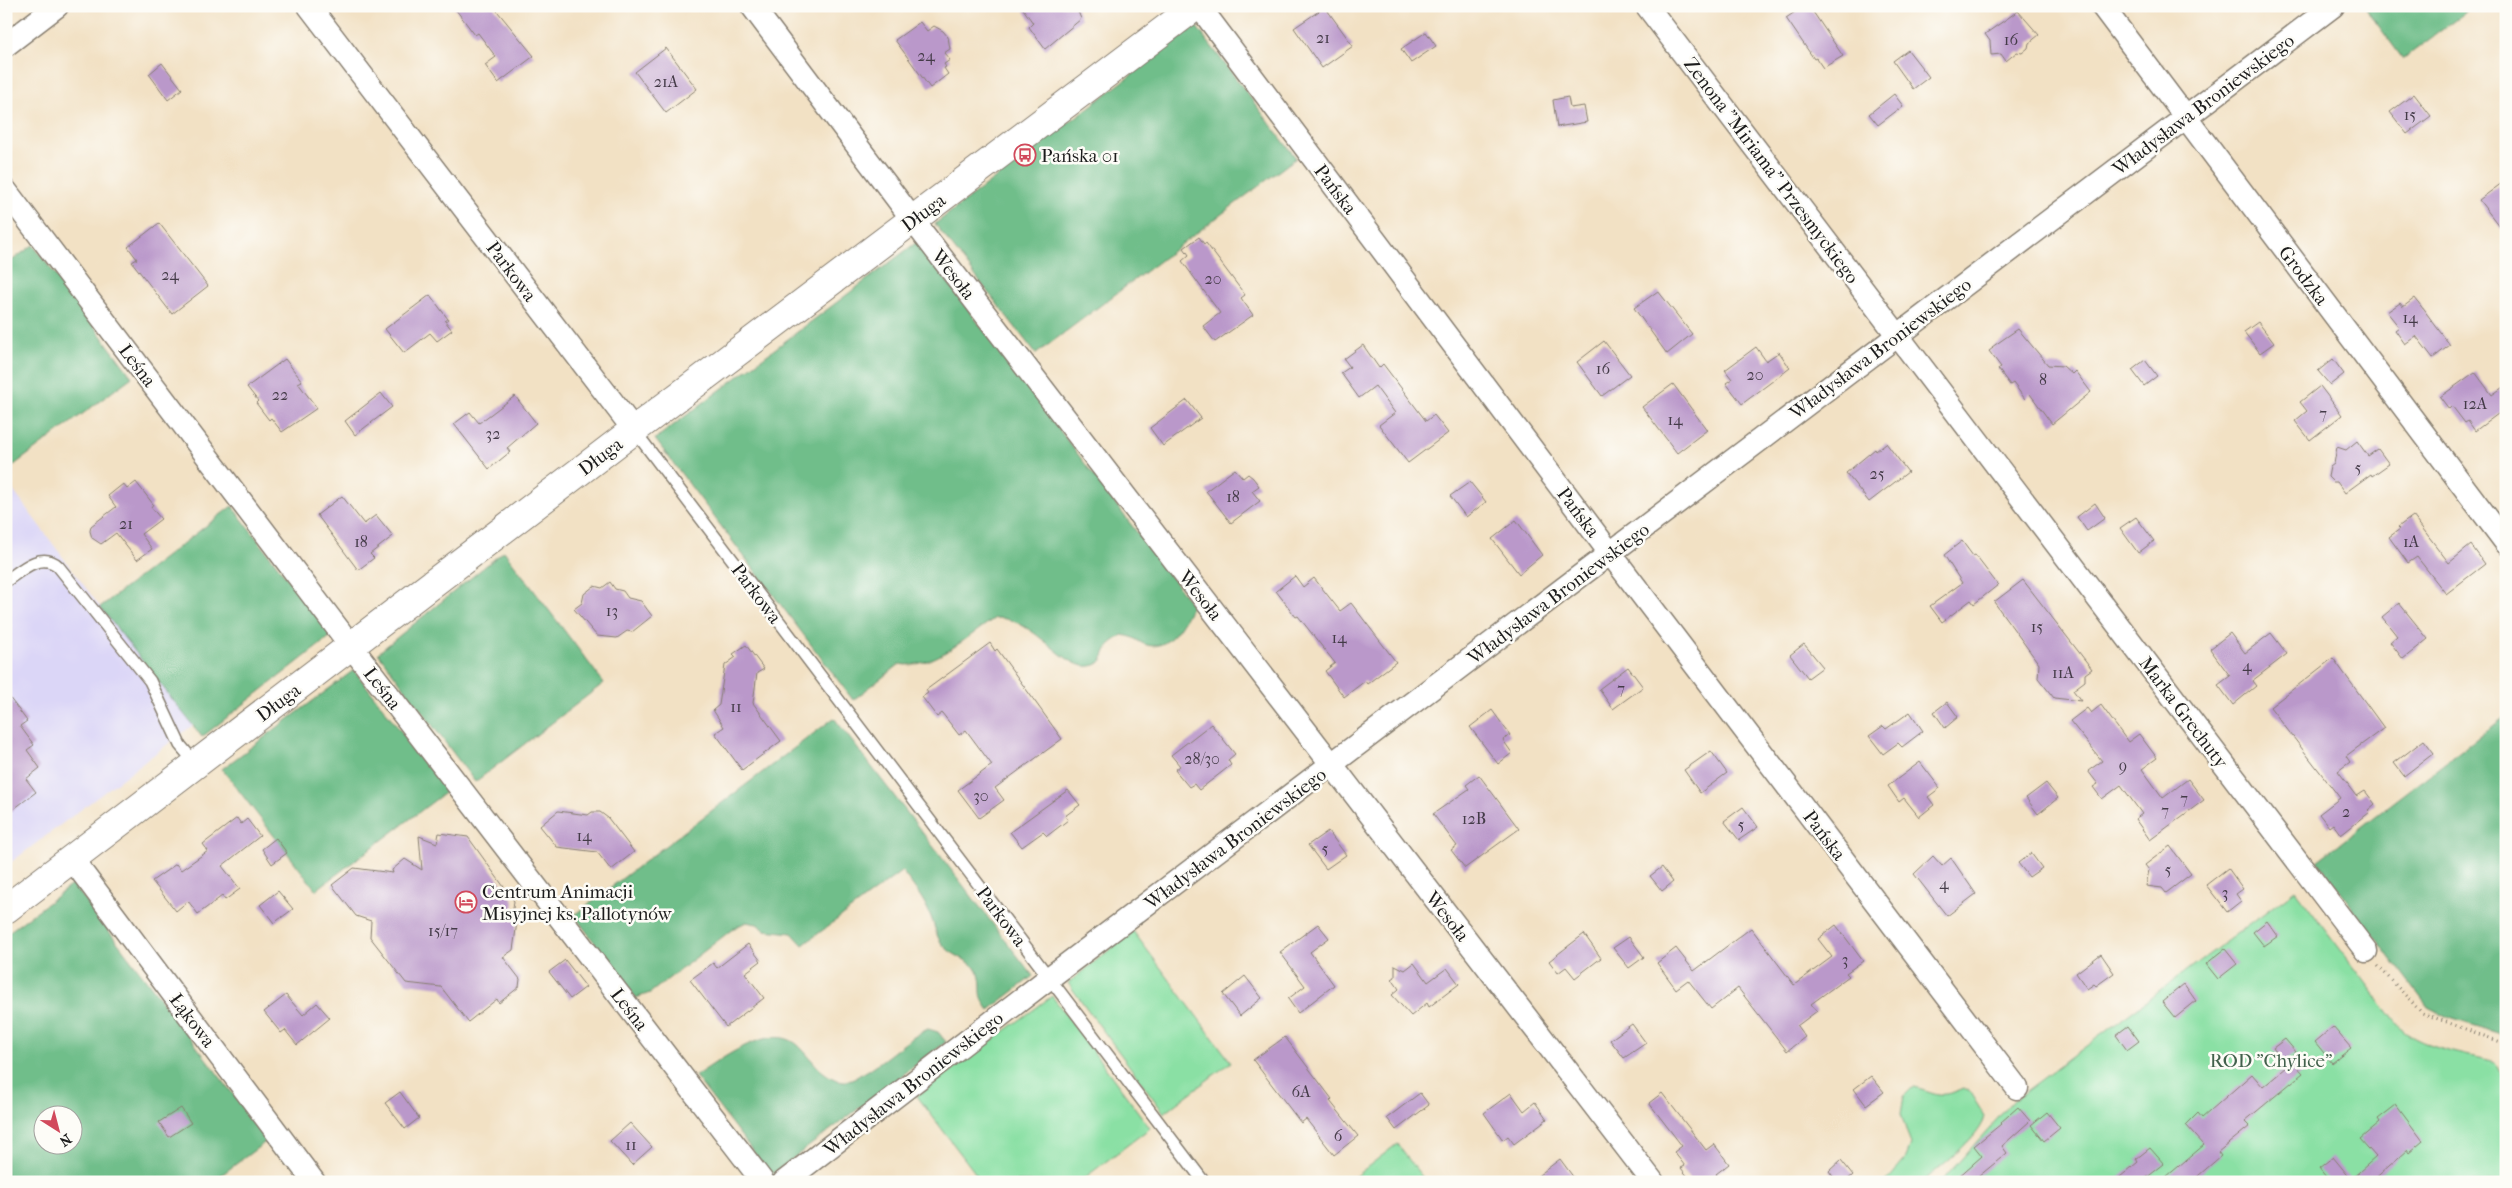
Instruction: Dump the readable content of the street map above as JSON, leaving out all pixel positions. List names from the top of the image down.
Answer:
{
  "streets": {
    "street": [
      "Władysława Broniewskiego",
      "Zenona \"Miriama\" Przesmyckiego",
      "Pańska",
      "Długa",
      "Parkowa",
      "Wesoła",
      "Grodzka",
      "Leśna",
      "Marka Grechuty",
      "Łąkowa"
    ]
  },
  "crossings": [
    ["Władysława Broniewskiego", "Zenona \"Miriama\" Przesmyckiego"],
    ["Władysława Broniewskiego", "Pańska"],
    ["Władysława Broniewskiego", "Parkowa"],
    ["Władysława Broniewskiego", "Wesoła"],
    ["Władysława Broniewskiego", "Grodzka"],
    ["Władysława Broniewskiego", "Marka Grechuty"],
    ["Zenona \"Miriama\" Przesmyckiego", "Marka Grechuty"],
    ["Pańska", "Długa"],
    ["Długa", "Parkowa"],
    ["Długa", "Wesoła"],
    ["Długa", "Leśna"],
    ["Długa", "Łąkowa"]
  ],
  "parks": ["ROD \"Chylice\""],
  "places": {
    "bus stop": ["Pańska 01"],
    "hotel": ["Centrum Animacji Misyjnej ks. Pallotynów"]
  },
  "house_numbers": [
    "21",
    "16",
    "24",
    "21A",
    "15",
    "24",
    "20",
    "14",
    "16",
    "20",
    "8",
    "22",
    "12A",
    "7",
    "14",
    "32",
    "5",
    "25",
    "18",
    "21",
    "18",
    "1A",
    "13",
    "15",
    "14",
    "4",
    "11A",
    "7",
    "11",
    "28/30",
    "9",
    "30",
    "7",
    "7",
    "2",
    "12B",
    "5",
    "14",
    "5",
    "5",
    "4",
    "3",
    "15/17",
    "3",
    "6A",
    "6",
    "11"
  ],
  "north": "bottom right"
}
